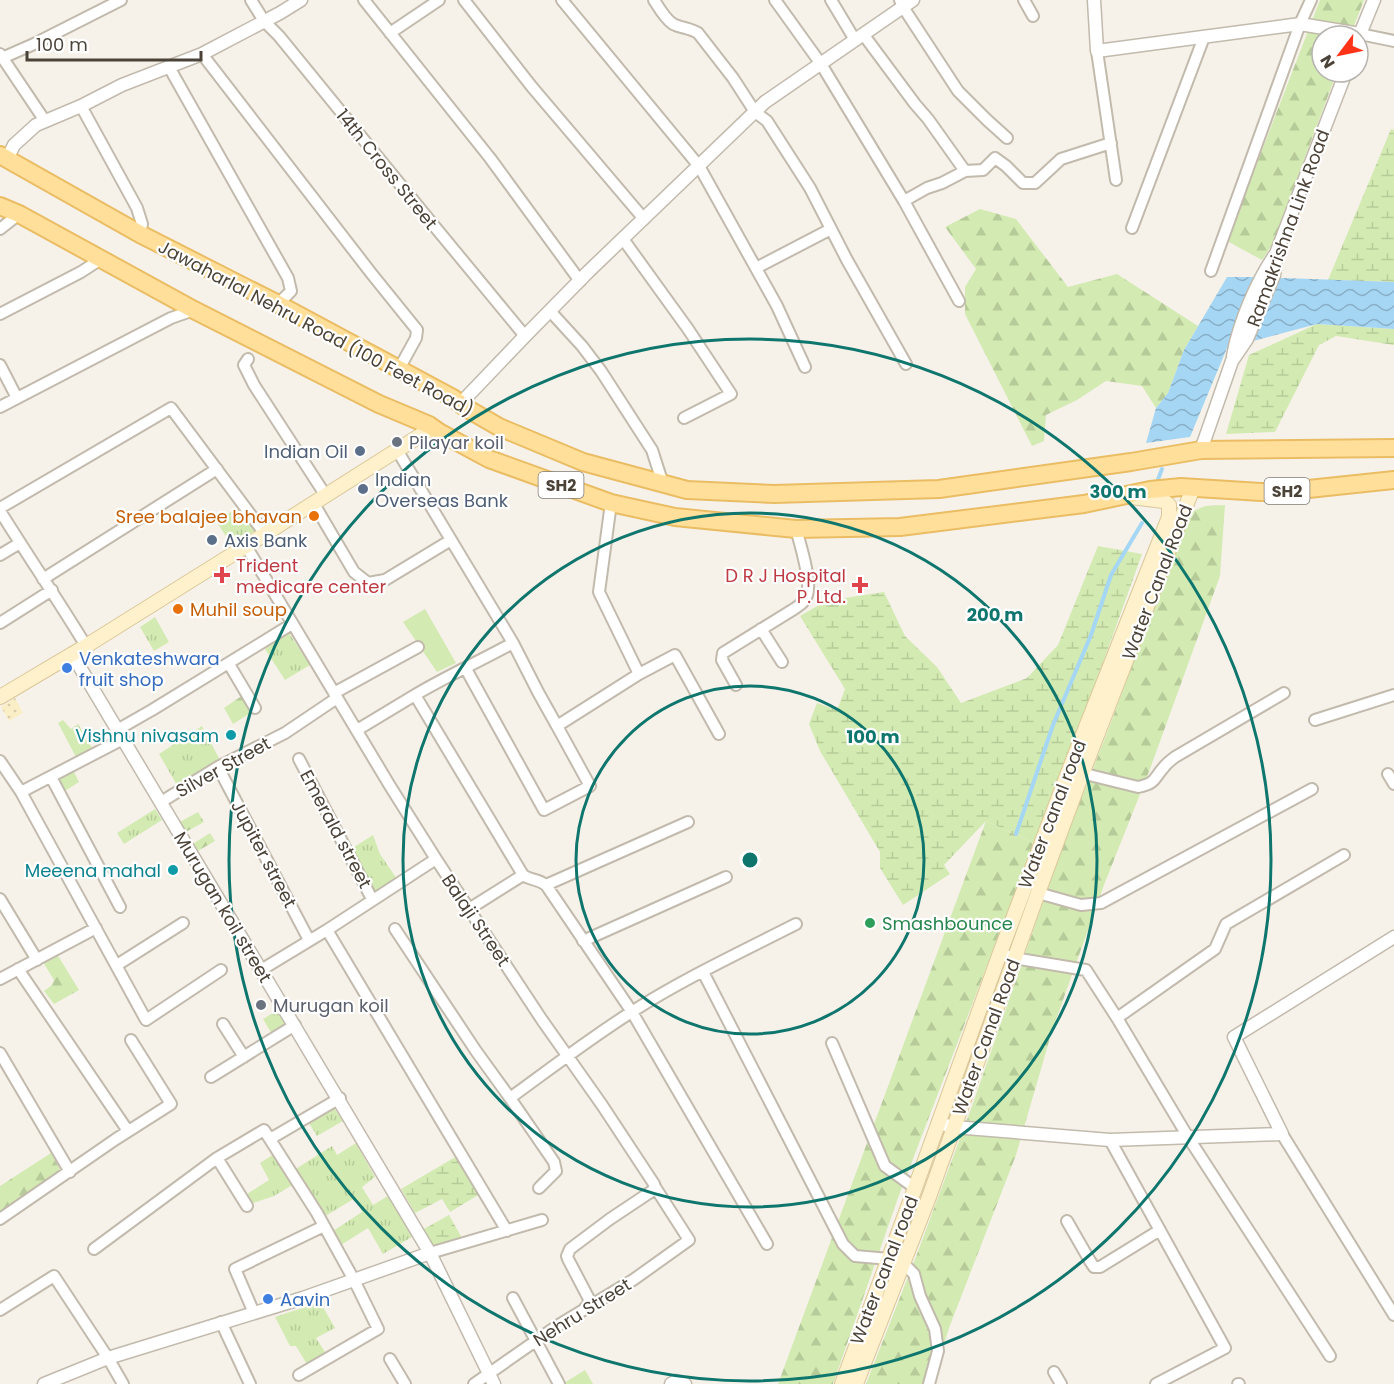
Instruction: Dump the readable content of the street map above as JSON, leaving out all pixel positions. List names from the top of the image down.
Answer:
{
  "streets": {
    "main road": [
      "Jawaharlal Nehru Road (100 Feet Road)",
      "SH2",
      "Water Canal Road",
      "Water canal road"
    ],
    "street": [
      "14th Cross Street",
      "Ramakrishna Link Road",
      "Silver Street",
      "Emerald street",
      "Jupiter street",
      "Murugan koil street",
      "Balaji Street",
      "Nehru Street"
    ]
  },
  "crossings": [
    ["Ramakrishna Link Road", "Jawaharlal Nehru Road (100 Feet Road)"],
    ["Jawaharlal Nehru Road (100 Feet Road)", "Water Canal Road"],
    ["Jawaharlal Nehru Road (100 Feet Road)", "Water canal road"],
    ["Water Canal Road", "Water canal road"],
    ["Silver Street", "Jupiter street"],
    ["Silver Street", "Murugan koil street"],
    ["Silver Street", "Balaji Street"],
    ["Murugan koil street", "Nehru Street"],
    ["Balaji Street", "Nehru Street"]
  ],
  "places": {
    "other": [
      "Pilayar koil",
      "Indian Oil",
      "Indian Overseas Bank",
      "Sree balajee bhavan",
      "Axis Bank",
      "Muhil soup",
      "Venkateshwara fruit shop",
      "Vishnu nivasam",
      "Meeena mahal",
      "Smashbounce",
      "Murugan koil",
      "Aavin"
    ],
    "health": ["Trident medicare center", "D R J Hospital P. Ltd."]
  },
  "scale_bar": "100 m",
  "north": "bottom left",
  "rings": ["300 m", "200 m", "100 m"]
}
